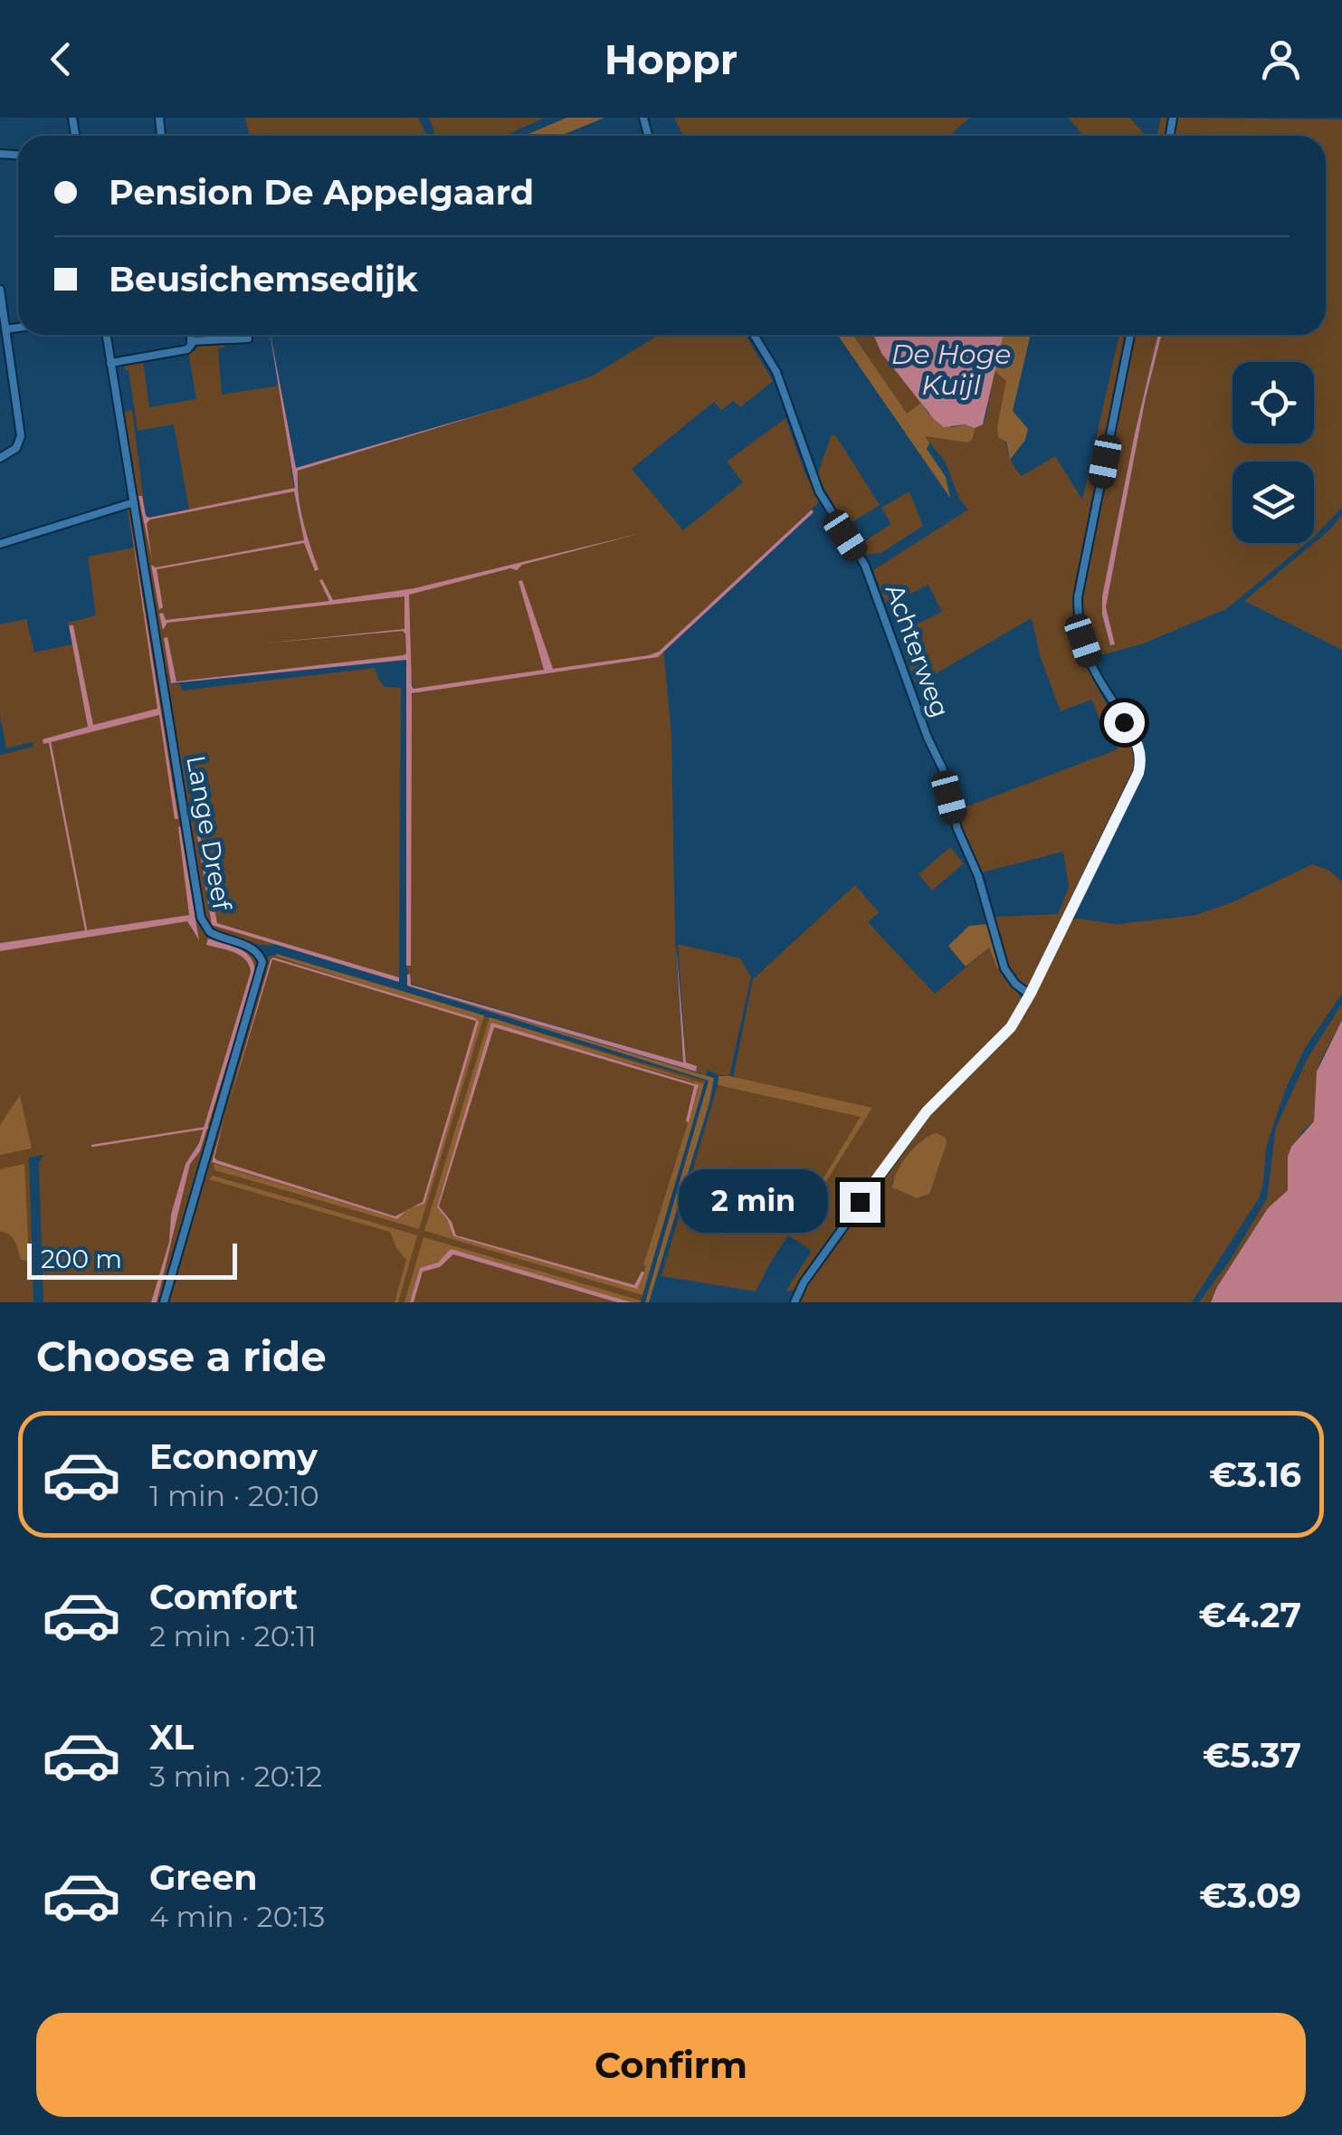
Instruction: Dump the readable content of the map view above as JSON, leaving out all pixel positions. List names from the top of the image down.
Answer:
{
  "streets": {
    "street": ["Achterweg", "Lange Dreef"]
  },
  "water": ["De Hoge Kuijl"],
  "scale_bar": "200 m",
  "page": {
    "header": "Hoppr",
    "banner": ["Pension De Appelgaard", "Beusichemsedijk"],
    "bubble": "2 min",
    "scale": "200 m",
    "heading": "Choose a ride",
    "list": [
      {
        "name": "Economy",
        "note": "1 min · 20:10",
        "value": "€3.16"
      },
      {
        "name": "Comfort",
        "note": "2 min · 20:11",
        "value": "€4.27"
      },
      {
        "name": "XL",
        "note": "3 min · 20:12",
        "value": "€5.37"
      },
      {
        "name": "Green",
        "note": "4 min · 20:13",
        "value": "€3.09"
      }
    ],
    "buttons": "Confirm"
  }
}
